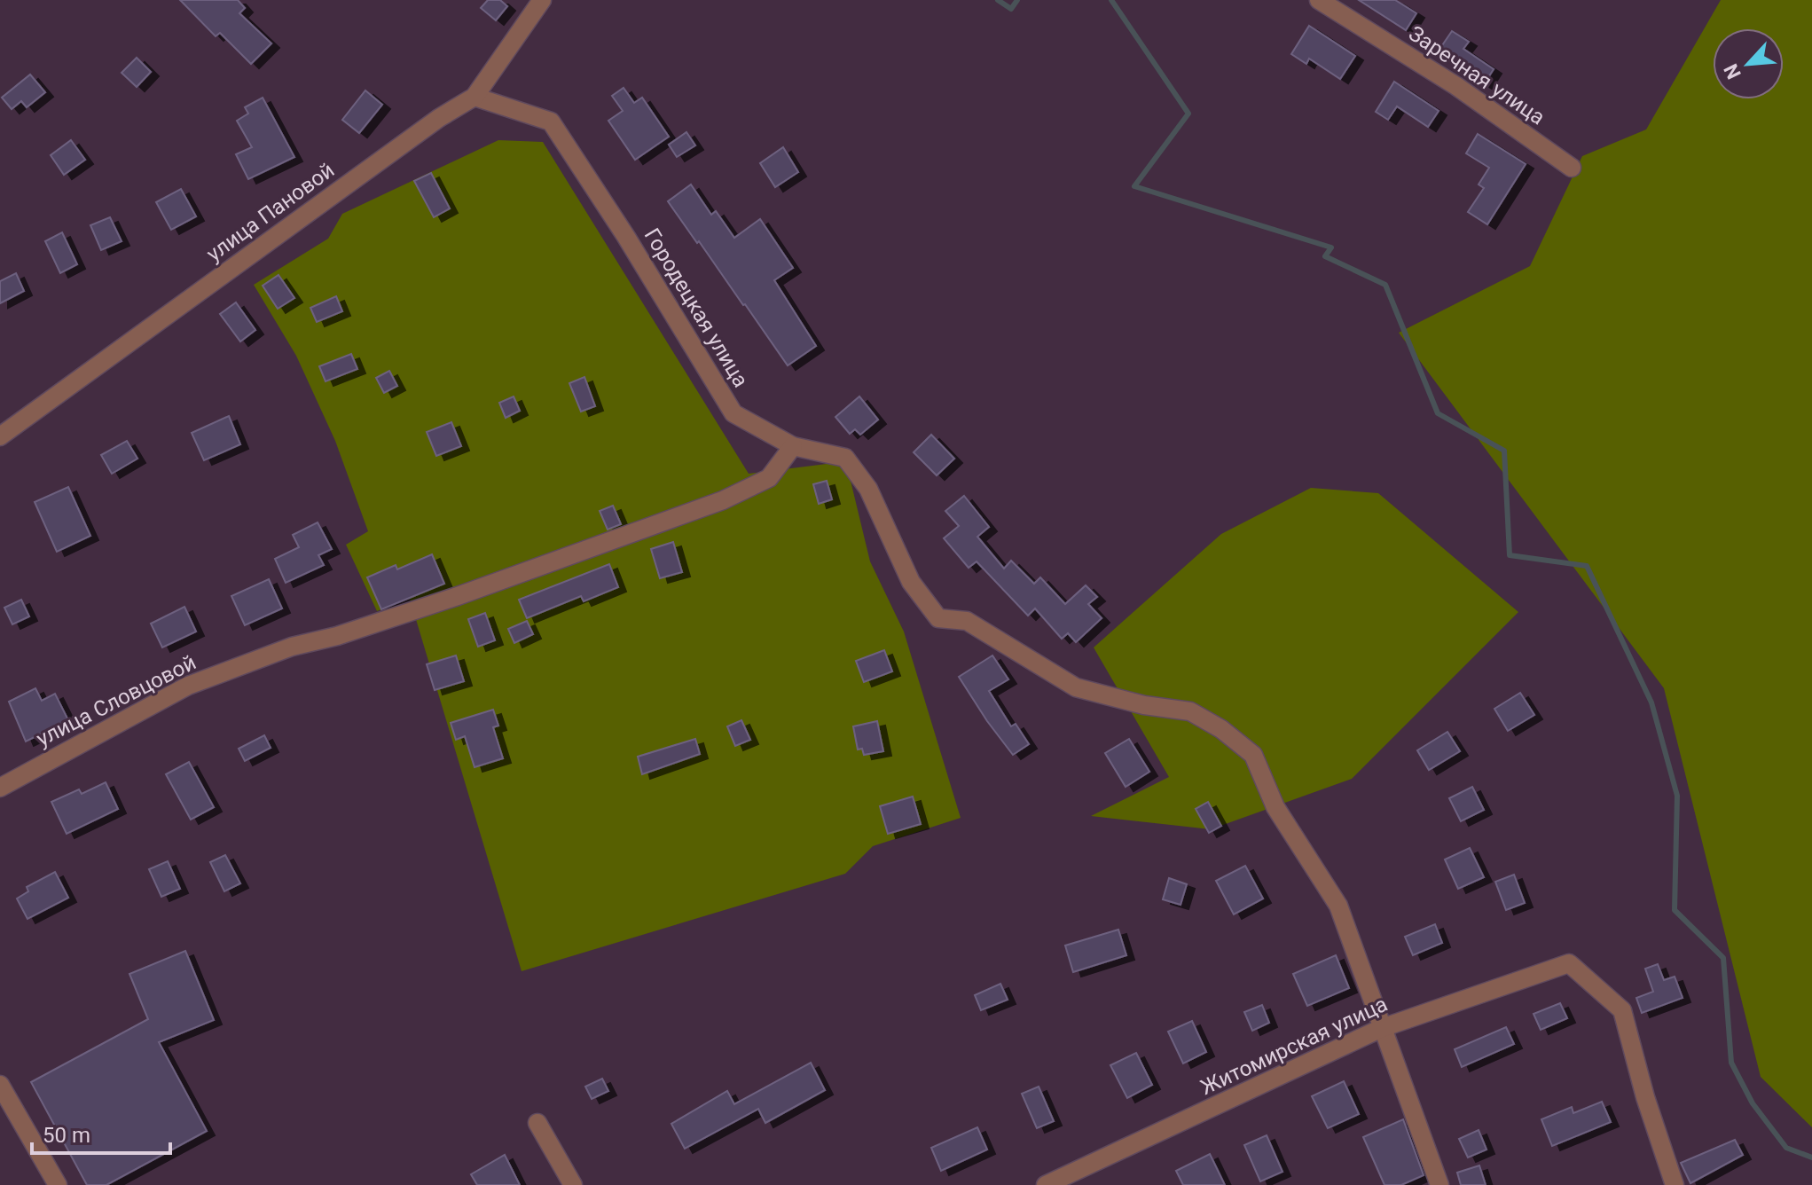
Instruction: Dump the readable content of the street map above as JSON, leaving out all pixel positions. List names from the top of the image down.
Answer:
{
  "streets": {
    "street": [
      "Заречная улица",
      "улица Пановой",
      "Городецкая улица",
      "улица Словцовой",
      "Житомирская улица"
    ]
  },
  "crossings": [
    ["улица Пановой", "Городецкая улица"],
    ["Городецкая улица", "улица Словцовой"],
    ["Городецкая улица", "Житомирская улица"]
  ],
  "scale_bar": "50 m",
  "north": "bottom left"
}
